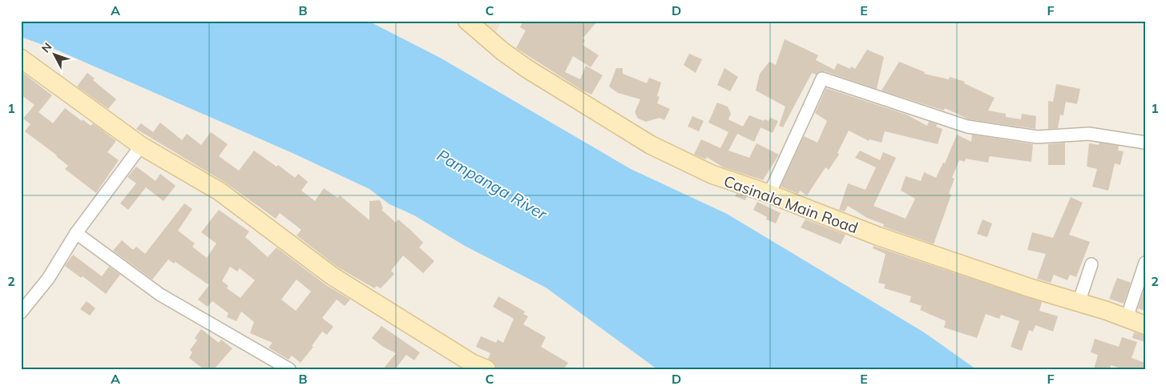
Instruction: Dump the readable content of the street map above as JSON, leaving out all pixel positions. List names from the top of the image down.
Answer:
{
  "streets": {
    "street": ["Casinala Main Road"]
  },
  "water": ["Pampanga River"],
  "north": "top left",
  "grid": {
    "columns": [
      "A",
      "B",
      "C",
      "D",
      "E",
      "F"
    ],
    "rows": ["1", "2"]
  }
}
